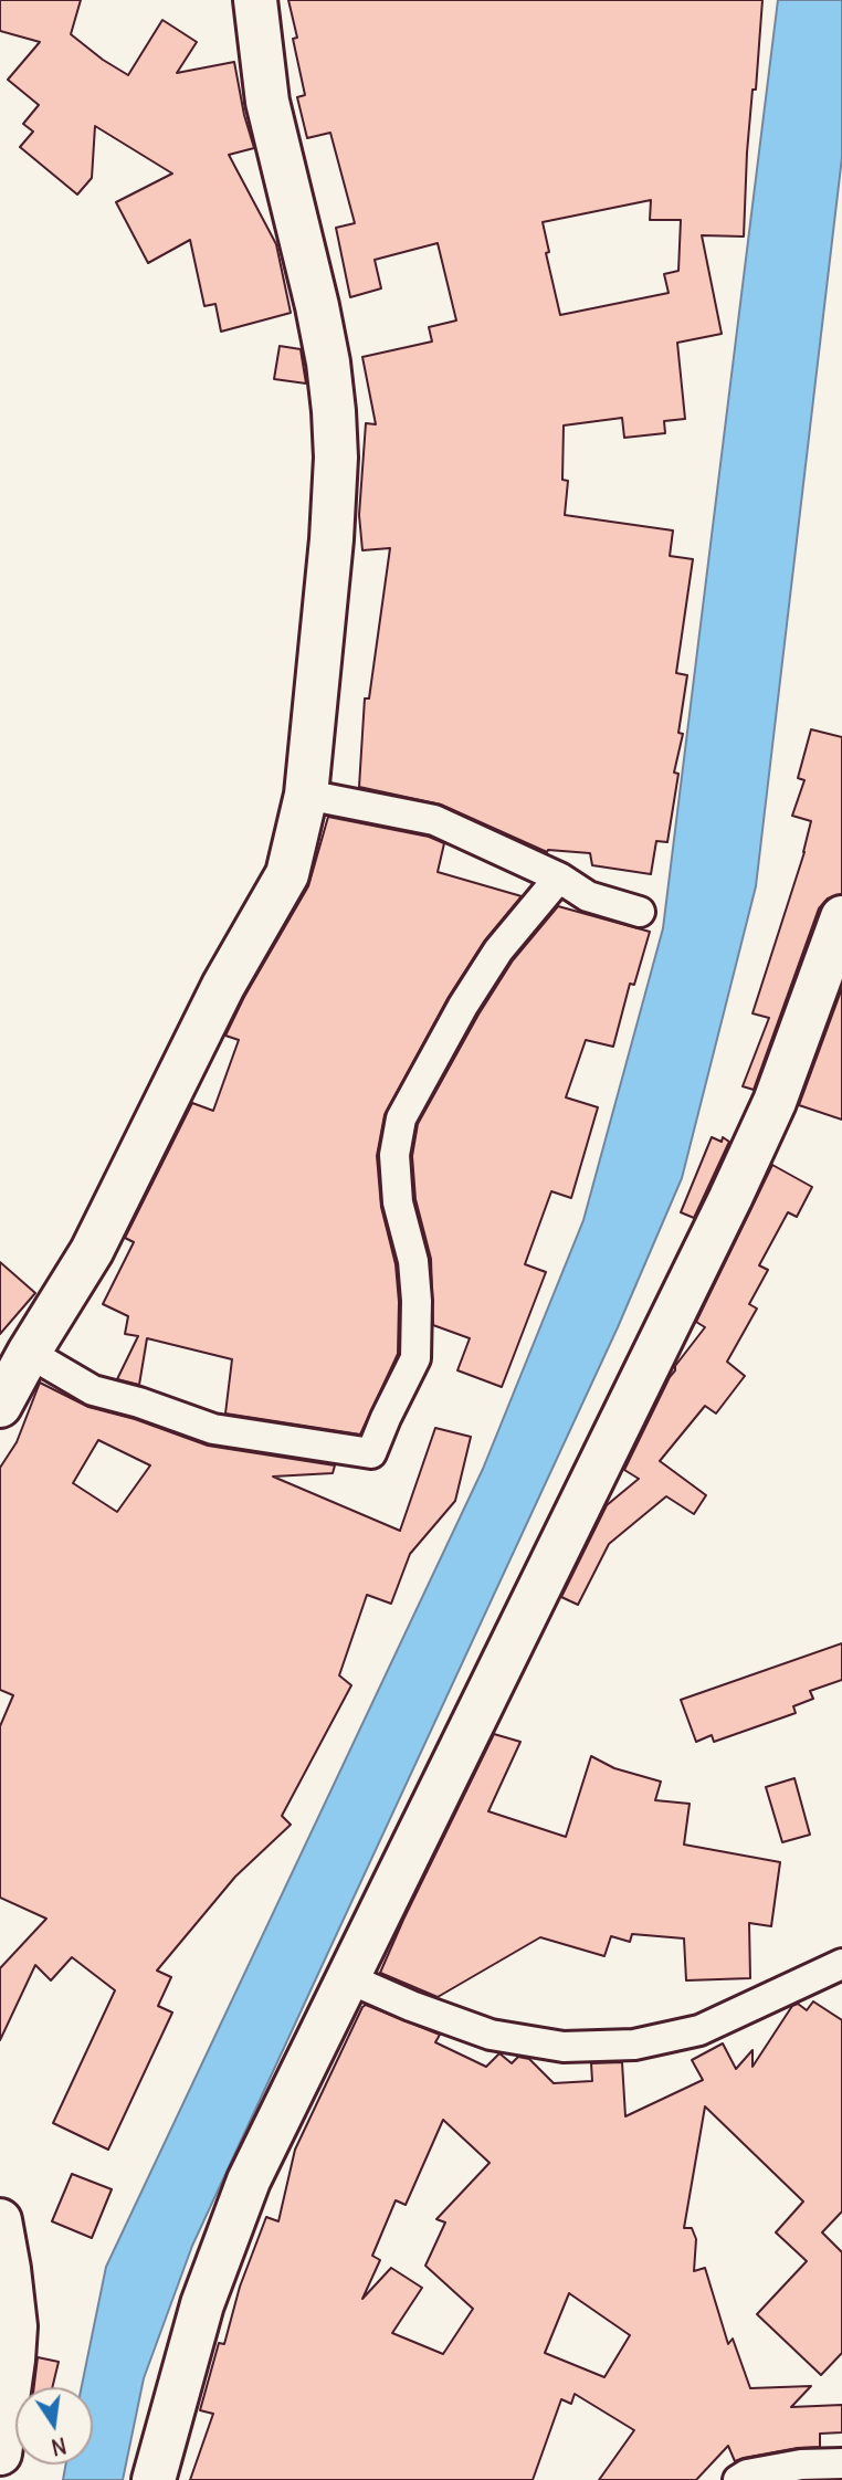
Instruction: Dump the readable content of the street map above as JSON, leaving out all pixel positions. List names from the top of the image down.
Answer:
{
  "north": "bottom"
}
